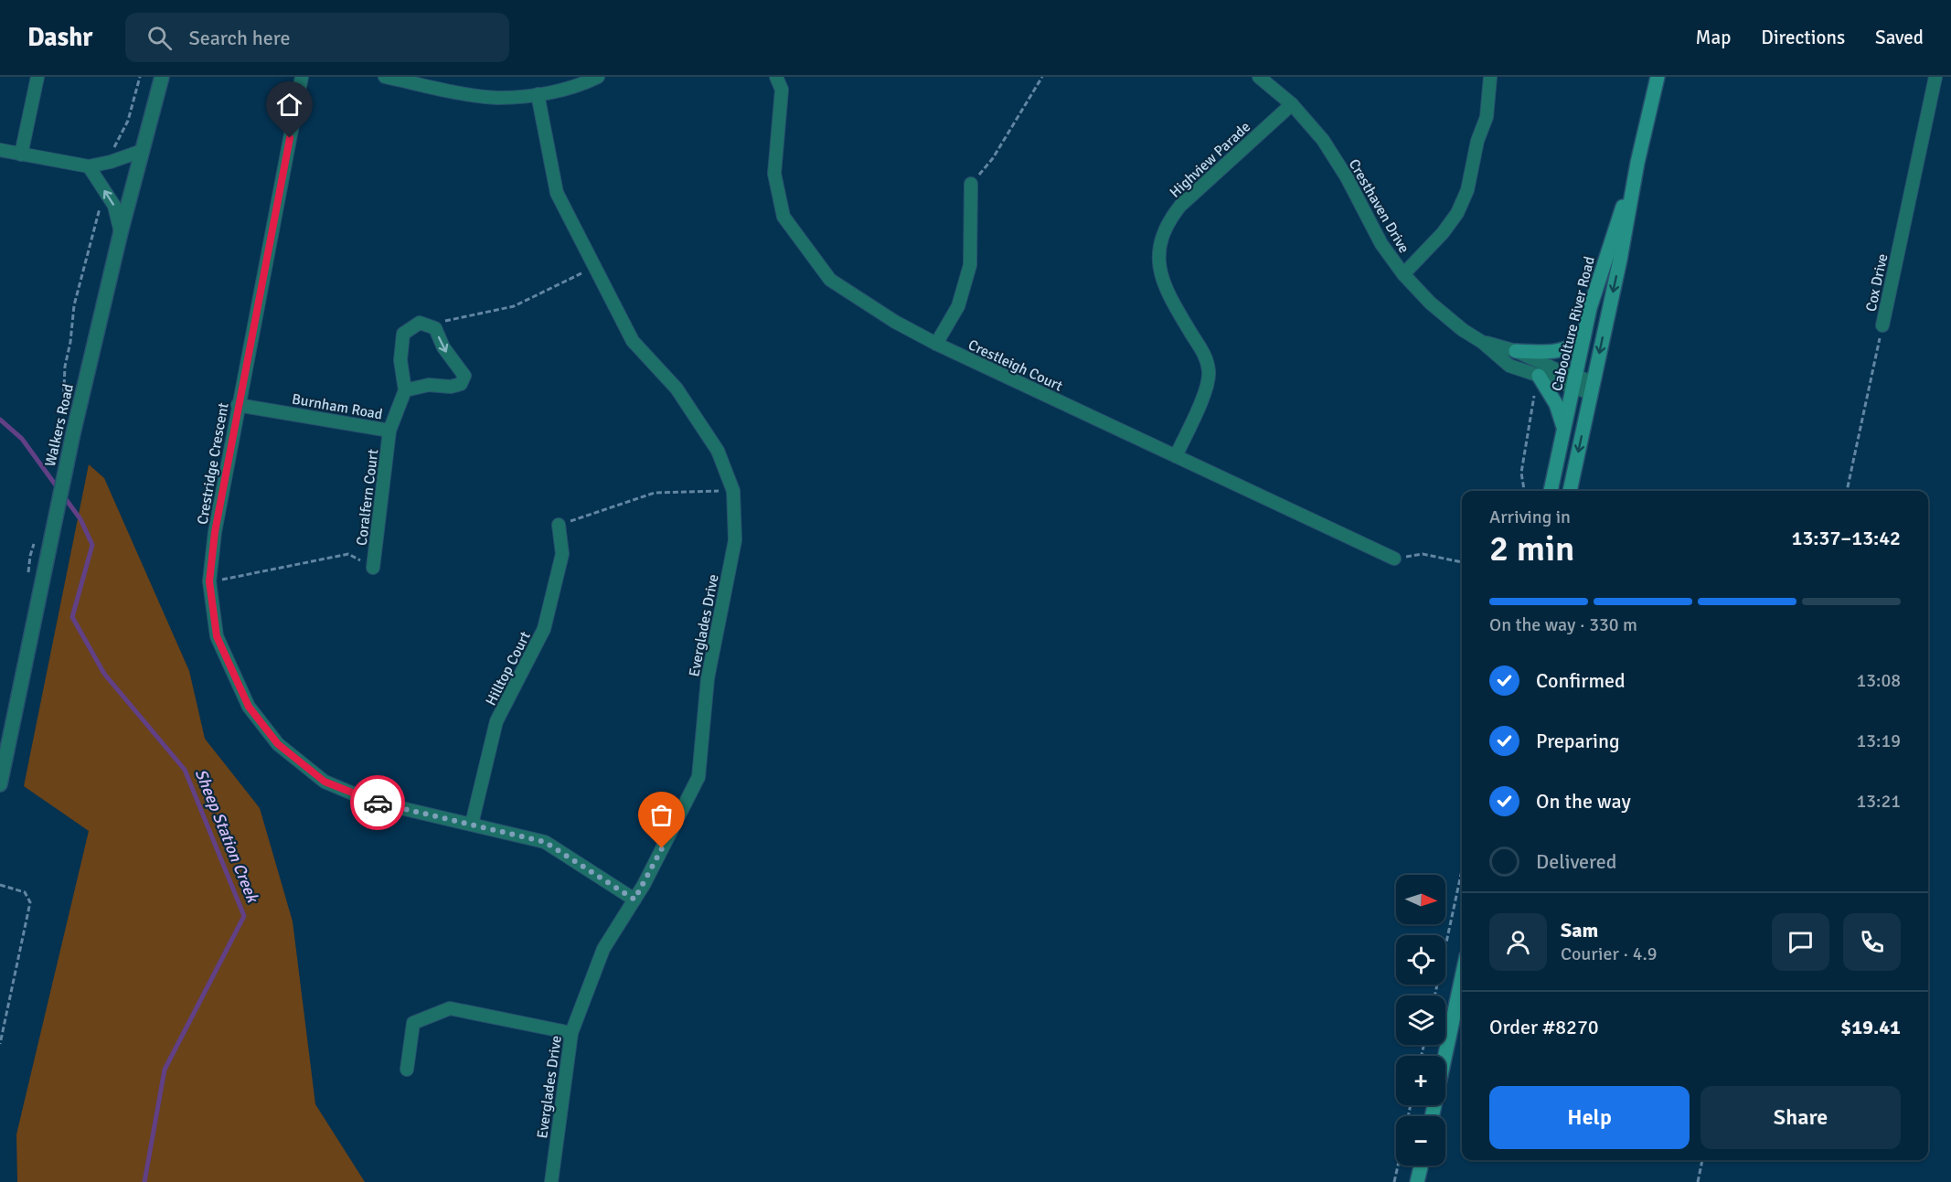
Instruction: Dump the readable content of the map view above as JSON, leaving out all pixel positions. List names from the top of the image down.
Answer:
{
  "streets": {
    "main road": ["Caboolture River Road"],
    "street": [
      "Highview Parade",
      "Cresthaven Drive",
      "Cox Drive",
      "Crestleigh Court",
      "Burnham Road",
      "Walkers Road",
      "Crestridge Crescent",
      "Coralfern Court",
      "Everglades Drive",
      "Hilltop Court"
    ]
  },
  "crossings": [
    ["Highview Parade", "Cresthaven Drive"],
    ["Highview Parade", "Crestleigh Court"],
    ["Cresthaven Drive", "Caboolture River Road"],
    ["Burnham Road", "Crestridge Crescent"],
    ["Burnham Road", "Coralfern Court"],
    ["Crestridge Crescent", "Everglades Drive"],
    ["Crestridge Crescent", "Hilltop Court"]
  ],
  "water": ["Sheep Station Creek"],
  "north": "right",
  "page": {
    "header": "Dashr",
    "search": "Search here",
    "nav": ["Map", "Directions", "Saved"],
    "heading": ["2 min", "Arriving in", "13:37–13:42"],
    "panel": [
      "Sam",
      "Courier · 4.9",
      "Order #8270",
      "$19.41"
    ],
    "bar": "On the way · 330 m",
    "list": [
      ["Confirmed", "13:08"],
      ["Preparing", "13:19"],
      ["On the way", "13:21"],
      "Delivered"
    ],
    "map_buttons": ["+", "−"],
    "buttons": ["Help", "Share"]
  }
}
